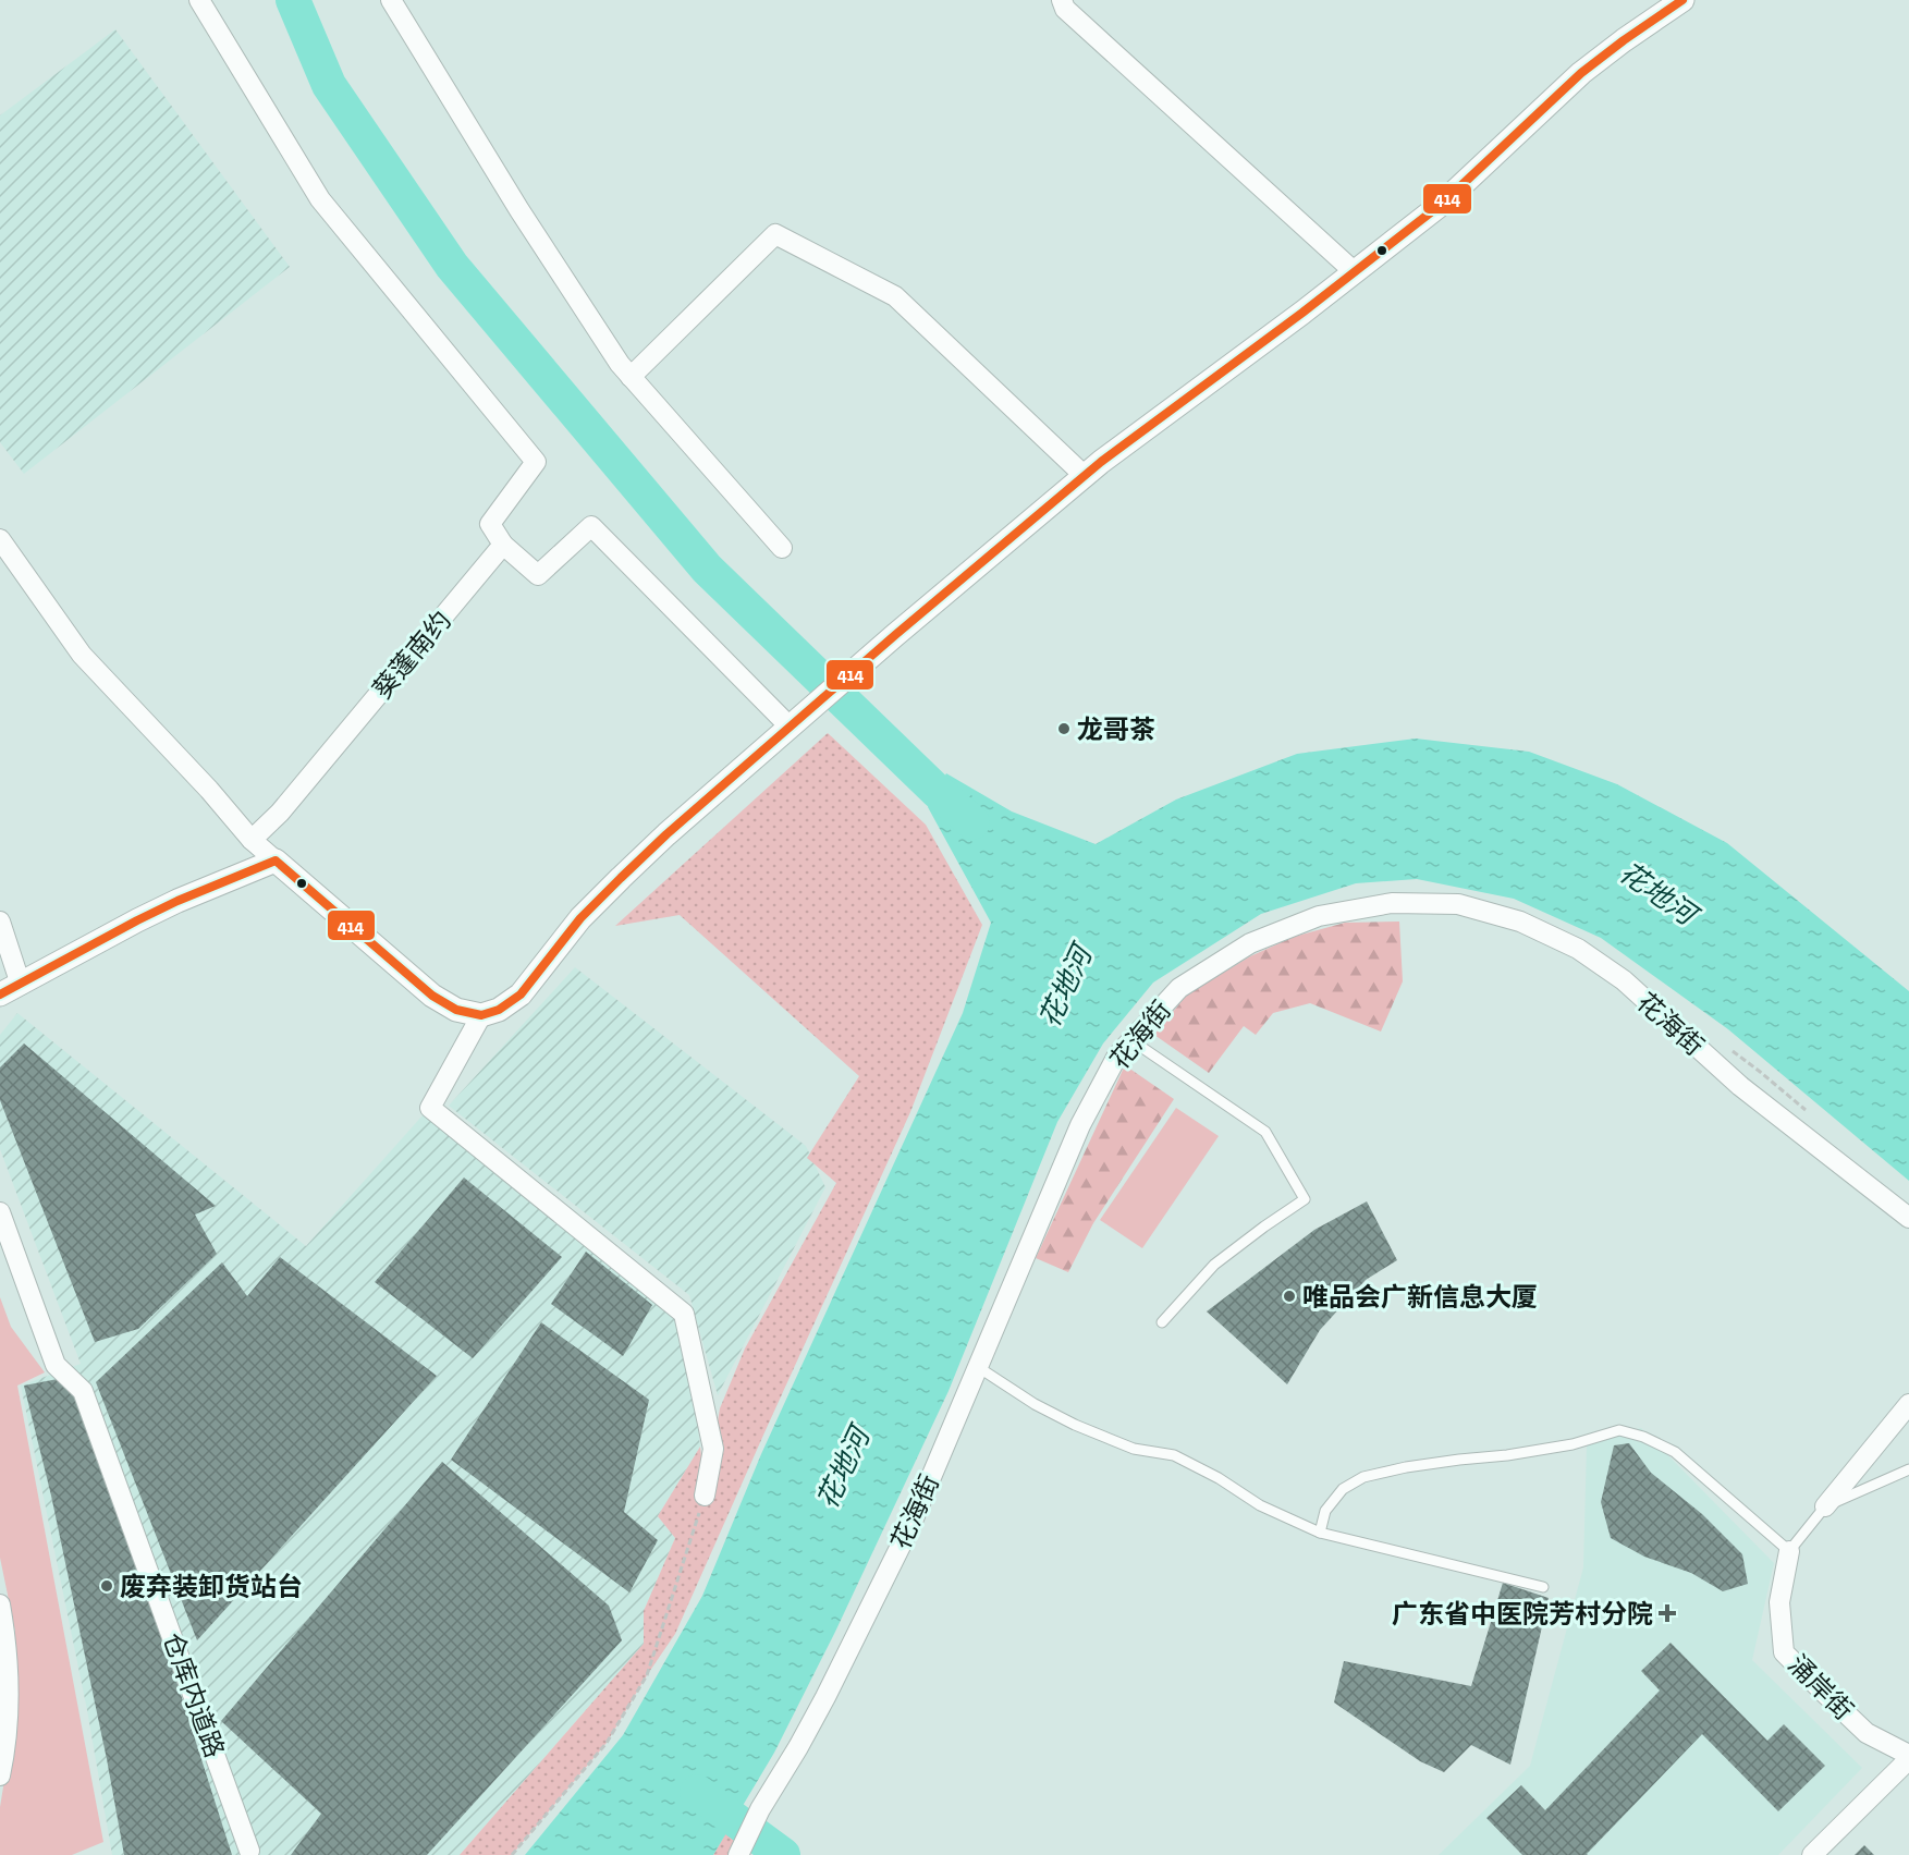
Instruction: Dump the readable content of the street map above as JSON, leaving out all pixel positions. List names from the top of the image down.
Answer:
{
  "streets": {
    "street": [
      "葵蓬南约",
      "花海街",
      "涌岸街",
      "仓库内道路"
    ]
  },
  "water": ["花地河"],
  "places": {
    "other": ["龙哥茶", "唯品会广新信息大厦", "废弃装卸货站台"],
    "health": ["广东省中医院芳村分院"]
  },
  "lines": ["transit line 414"]
}
